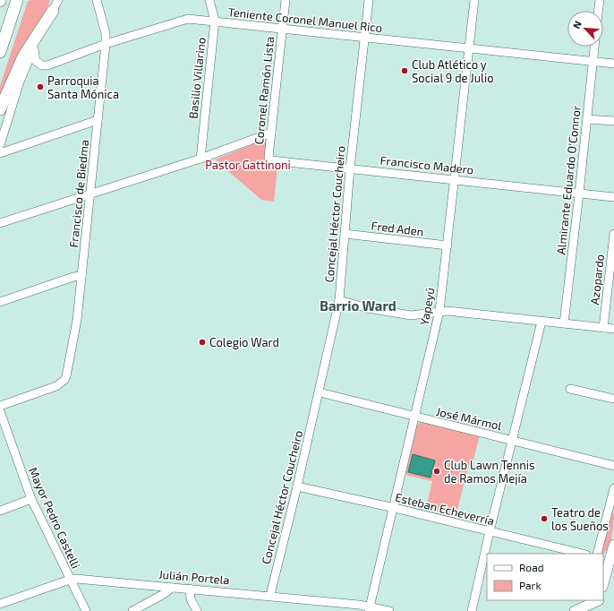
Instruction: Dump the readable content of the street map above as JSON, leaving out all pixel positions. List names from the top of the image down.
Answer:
{
  "streets": {
    "street": [
      "Teniente Coronel Manuel Rico",
      "Basilio Villarino",
      "Coronel Ramón Lista",
      "Francisco Madero",
      "Almirante Eduardo O'Connor",
      "Francisco de Biedma",
      "Concejal Héctor Coucheiro",
      "Fred Aden",
      "Azopardo",
      "Yapeyú",
      "José Mármol",
      "Esteban Echeverría",
      "Mayor Pedro Castelli",
      "Julián Portela"
    ]
  },
  "crossings": [
    ["Teniente Coronel Manuel Rico", "Basilio Villarino"],
    ["Teniente Coronel Manuel Rico", "Coronel Ramón Lista"],
    ["Teniente Coronel Manuel Rico", "Almirante Eduardo O'Connor"],
    ["Teniente Coronel Manuel Rico", "Francisco de Biedma"],
    ["Teniente Coronel Manuel Rico", "Concejal Héctor Coucheiro"],
    ["Teniente Coronel Manuel Rico", "Yapeyú"],
    ["Coronel Ramón Lista", "Francisco Madero"],
    ["Francisco Madero", "Almirante Eduardo O'Connor"],
    ["Francisco Madero", "Concejal Héctor Coucheiro"],
    ["Francisco Madero", "Yapeyú"],
    ["Concejal Héctor Coucheiro", "Fred Aden"],
    ["Concejal Héctor Coucheiro", "José Mármol"],
    ["Concejal Héctor Coucheiro", "Esteban Echeverría"],
    ["Concejal Héctor Coucheiro", "Julián Portela"],
    ["Fred Aden", "Yapeyú"],
    ["Yapeyú", "José Mármol"],
    ["Yapeyú", "Esteban Echeverría"],
    ["Yapeyú", "Julián Portela"],
    ["Mayor Pedro Castelli", "Julián Portela"]
  ],
  "districts": ["Barrio Ward"],
  "parks": ["Pastor Gattinoni"],
  "places": [
    "Club Atlético y Social 9 de Julio",
    "Parroquia Santa Mónica",
    "Colegio Ward",
    "Club Lawn Tennis de Ramos Mejía",
    "Teatro de los Sueños"
  ],
  "legend": ["Road", "Park"],
  "north": "top left"
}
